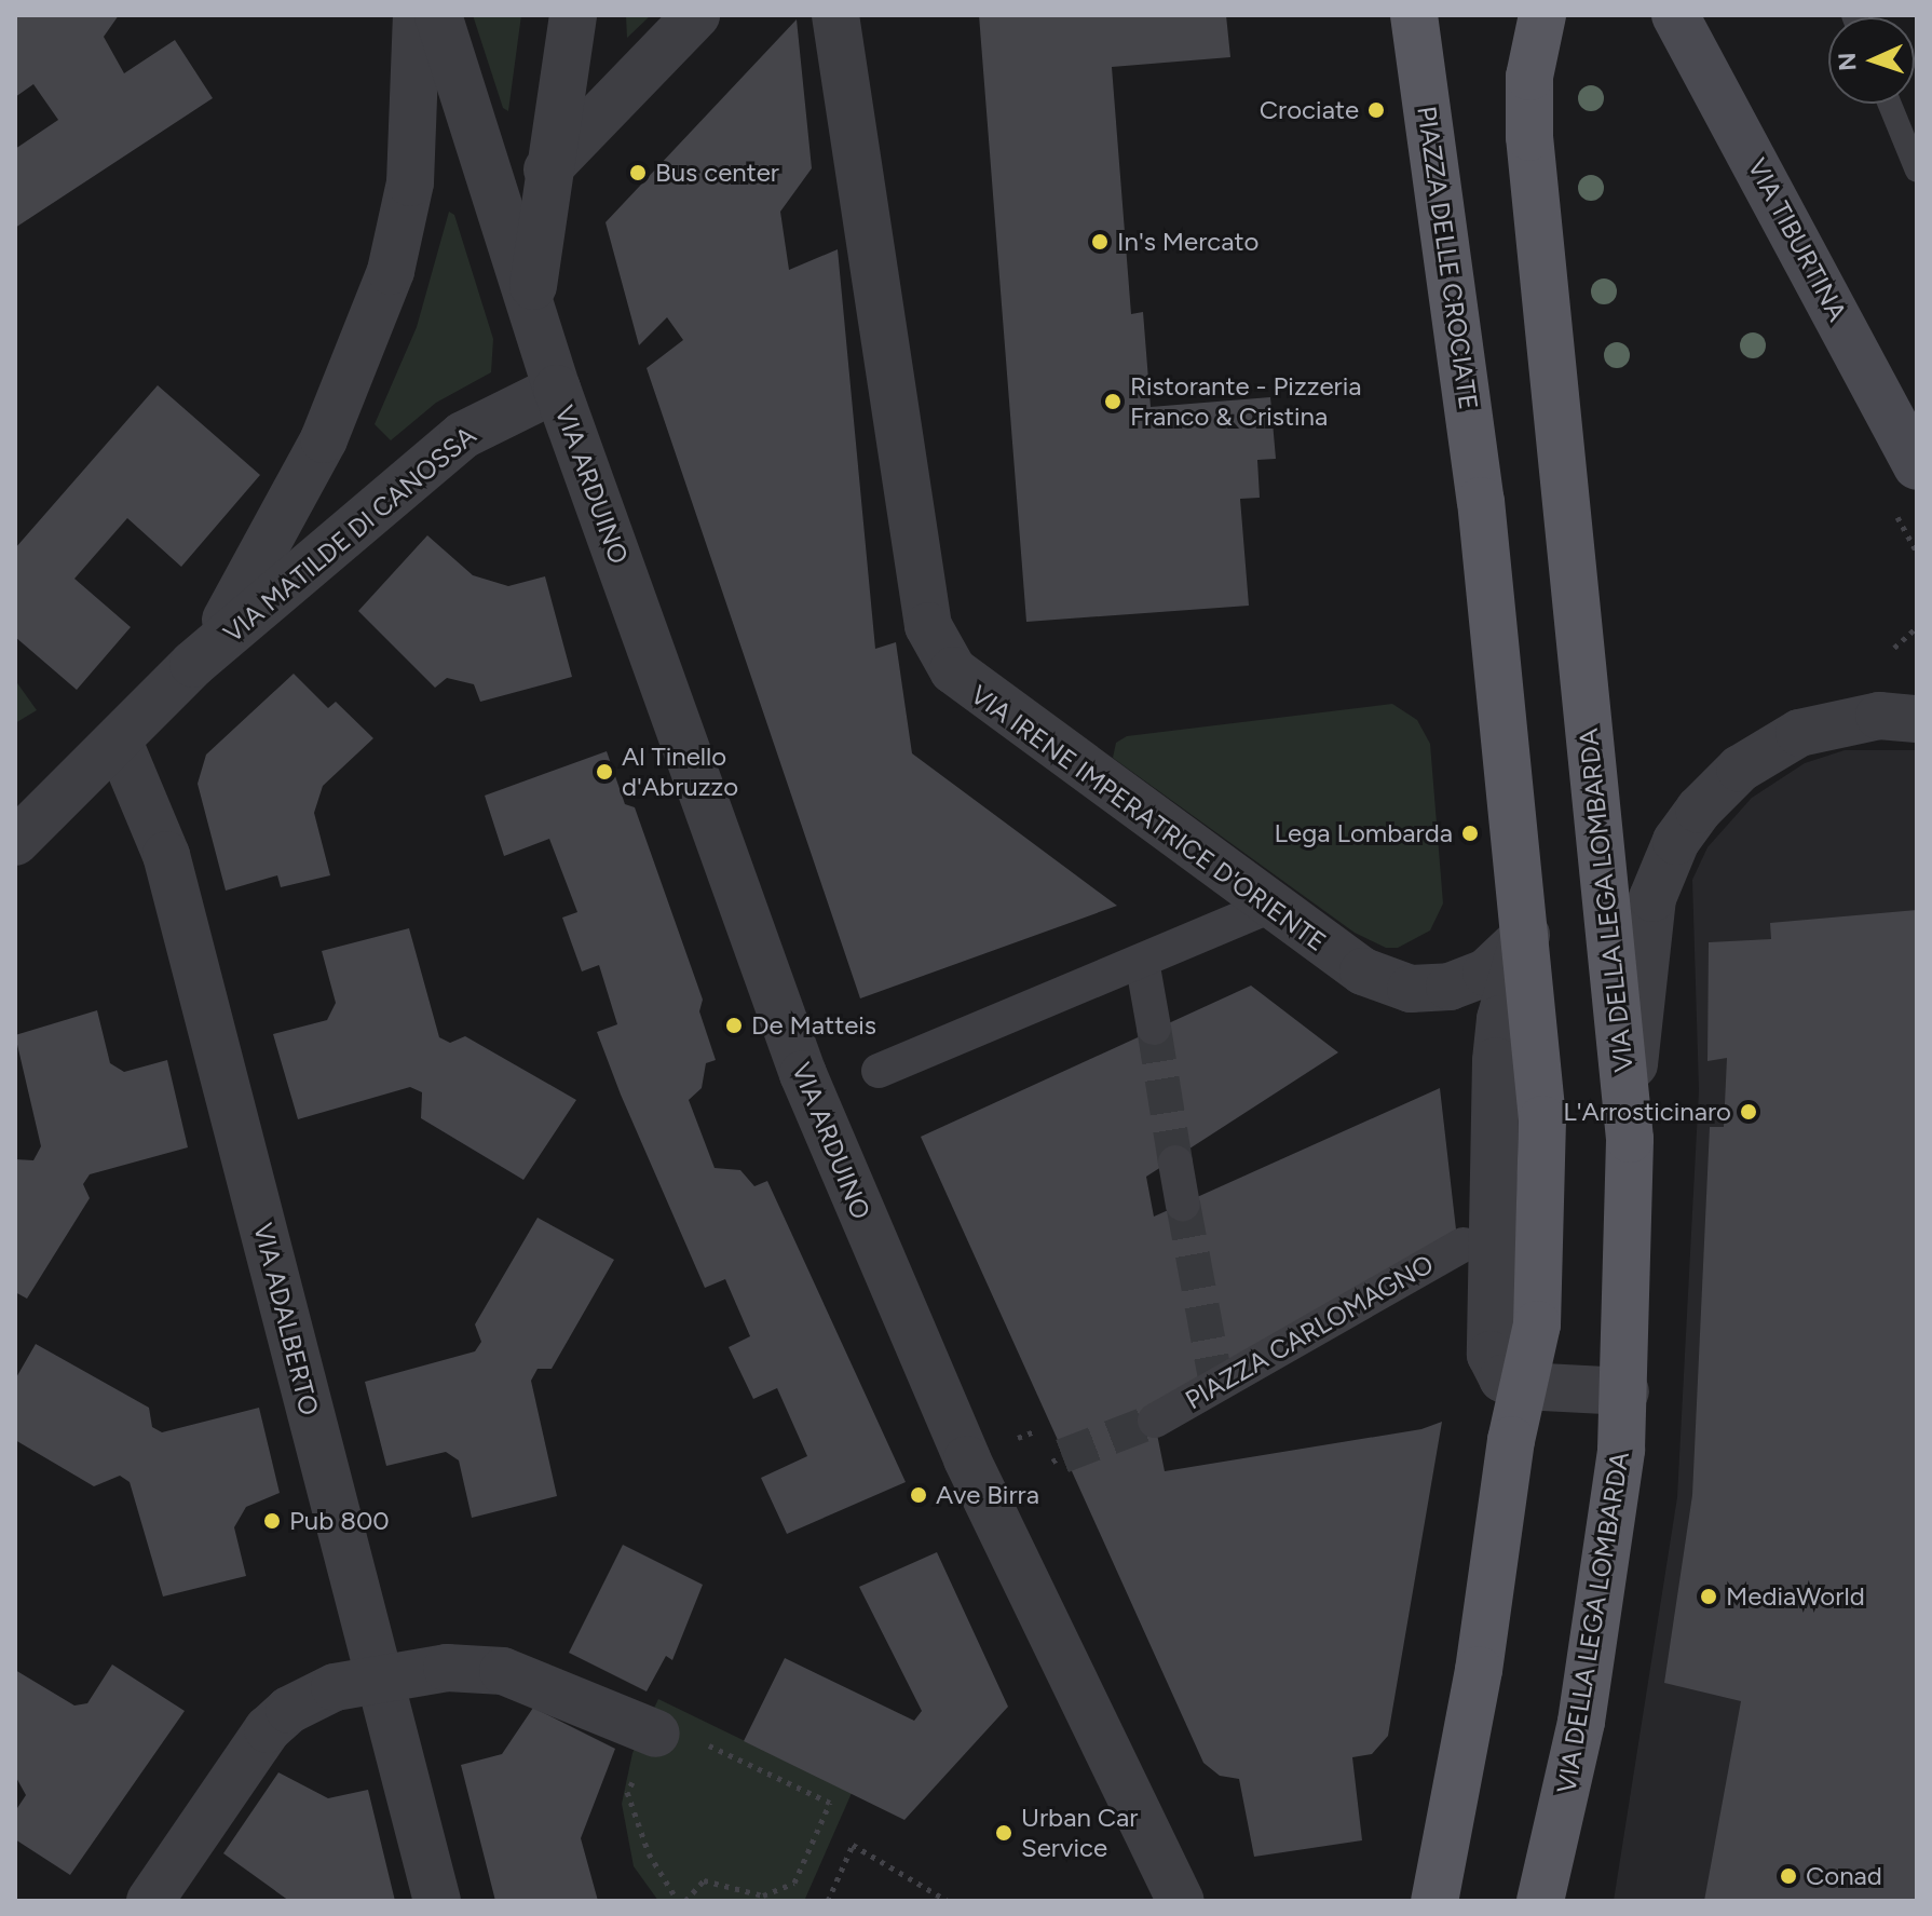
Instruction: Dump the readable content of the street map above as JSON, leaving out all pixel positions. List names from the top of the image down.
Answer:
{
  "streets": {
    "main road": ["VIA TIBURTINA", "PIAZZA DELLE CROCIATE", "VIA DELLA LEGA LOMBARDA"],
    "street": [
      "VIA ARDUINO",
      "VIA MATILDE DI CANOSSA",
      "VIA IRENE IMPERATRICE D'ORIENTE",
      "VIA ADALBERTO",
      "PIAZZA CARLOMAGNO"
    ]
  },
  "crossings": [
    ["PIAZZA DELLE CROCIATE", "VIA IRENE IMPERATRICE D'ORIENTE"],
    ["VIA ARDUINO", "VIA MATILDE DI CANOSSA"],
    ["VIA MATILDE DI CANOSSA", "VIA ADALBERTO"]
  ],
  "places": [
    "Crociate",
    "Bus center",
    "In's Mercato",
    "Ristorante - Pizzeria Franco & Cristina",
    "Al Tinello d'Abruzzo",
    "Lega Lombarda",
    "De Matteis",
    "L'Arrosticinaro",
    "Ave Birra",
    "Pub 800",
    "MediaWorld",
    "Urban Car Service",
    "Conad"
  ],
  "north": "left"
}
